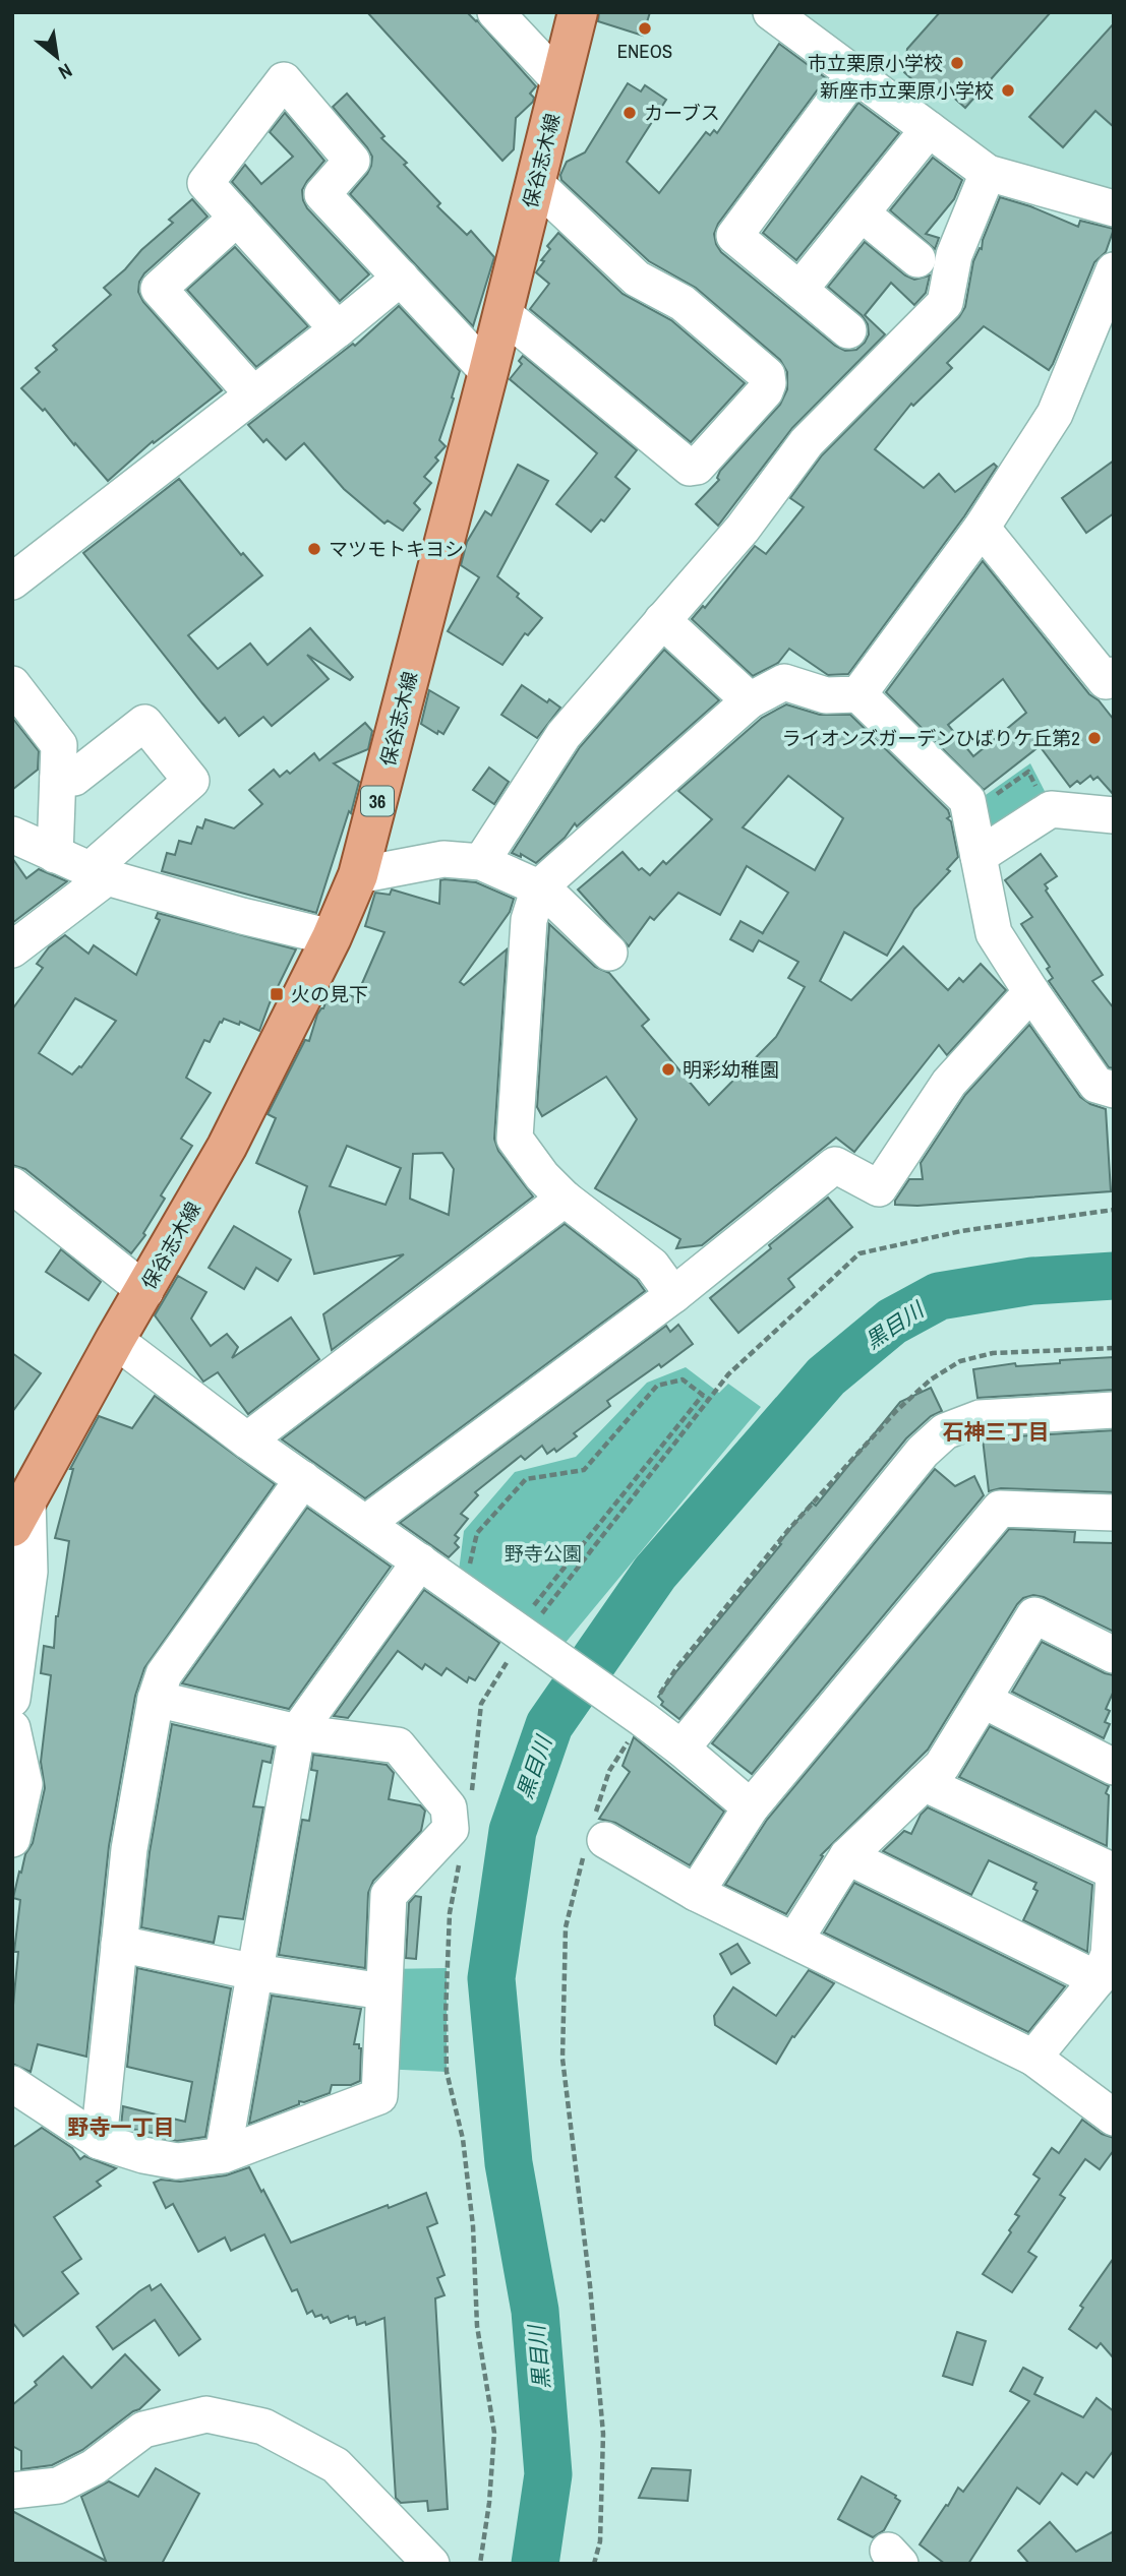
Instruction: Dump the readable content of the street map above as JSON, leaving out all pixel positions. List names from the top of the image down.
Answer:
{
  "streets": {
    "main road": ["保谷志木線", "36"]
  },
  "districts": ["石神三丁目", "野寺一丁目"],
  "water": ["黒目川"],
  "parks": ["野寺公園"],
  "places": {
    "other": [
      "ENEOS",
      "市立栗原小学校",
      "新座市立栗原小学校",
      "カーブス",
      "マツモトキヨシ",
      "ライオンズガーデンひばりケ丘第2",
      "明彩幼稚園"
    ],
    "transit": ["火の見下"]
  },
  "north": "bottom right"
}
